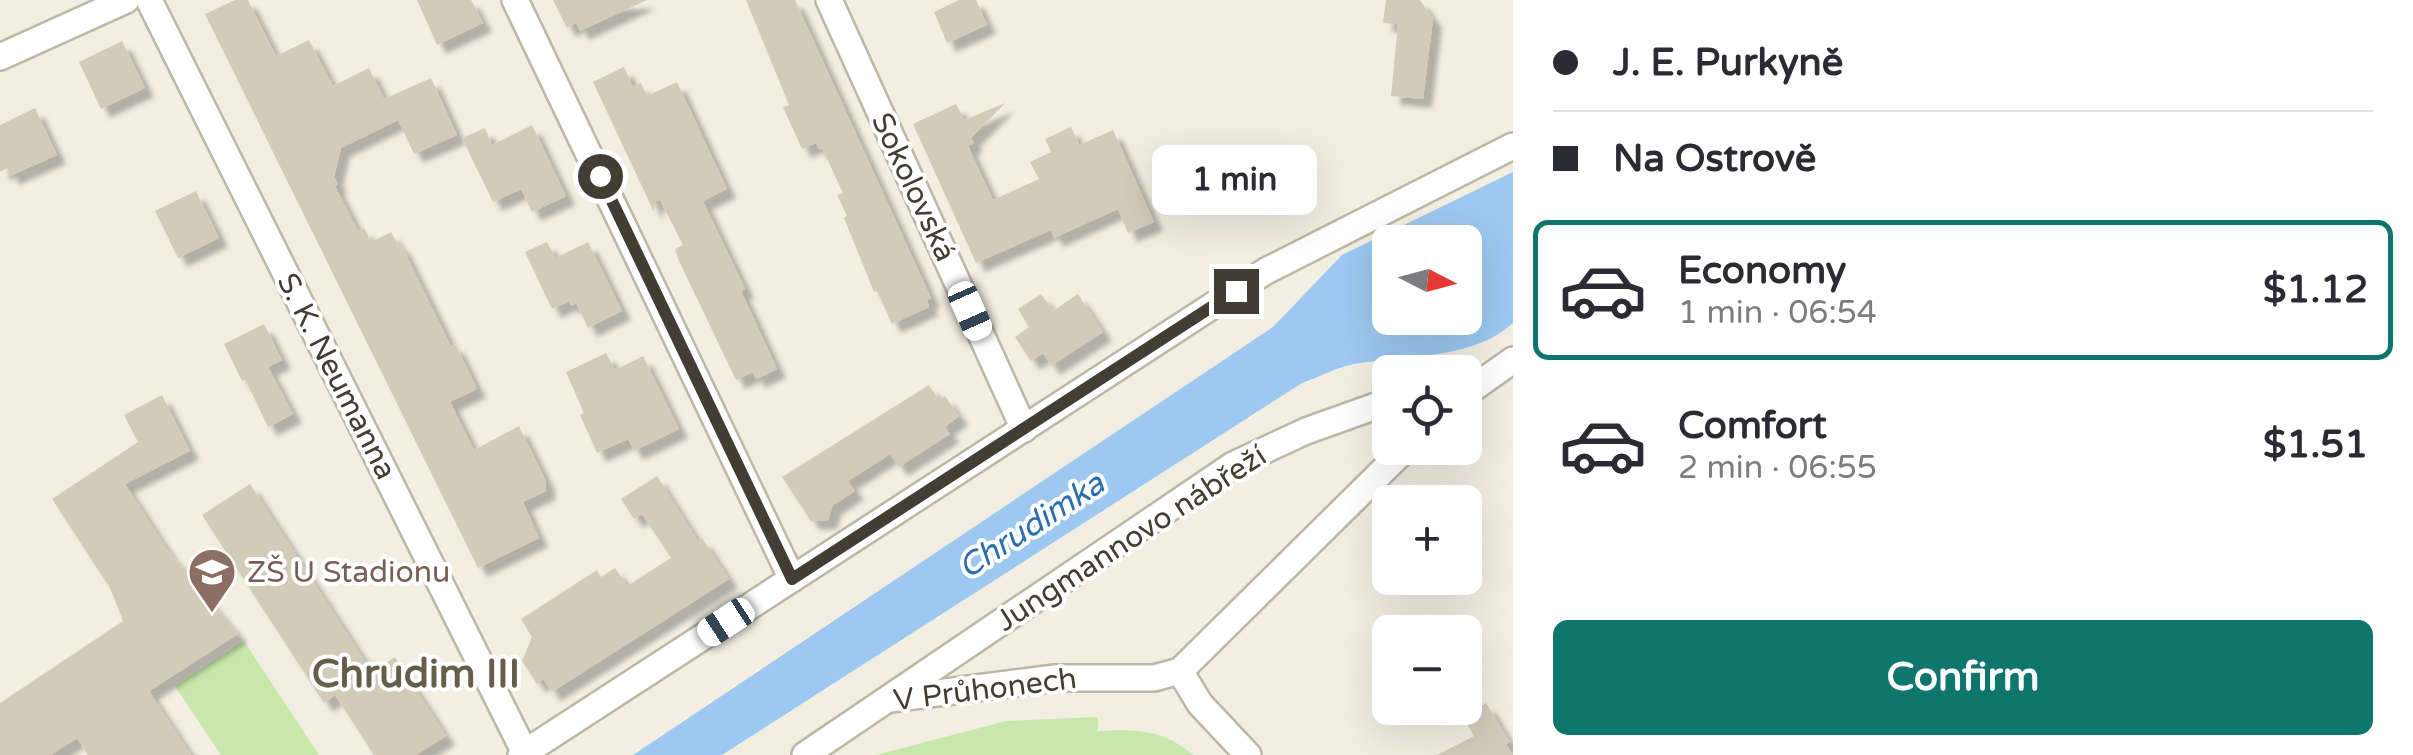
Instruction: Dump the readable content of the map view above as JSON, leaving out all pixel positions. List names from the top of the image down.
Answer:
{
  "streets": {
    "street": [
      "Sokolovská",
      "S. K. Neumanna",
      "Jungmannovo nábřeží",
      "V Průhonech"
    ]
  },
  "crossings": [
    ["Jungmannovo nábřeží", "V Průhonech"]
  ],
  "districts": ["Chrudim III"],
  "water": ["Chrudimka"],
  "places": {
    "school or university": ["ZŠ U Stadionu"]
  },
  "north": "right",
  "page": {
    "banner": ["J. E. Purkyně", "Na Ostrově"],
    "bubble": "1 min",
    "list": [
      {
        "name": "Economy",
        "note": "1 min · 06:54",
        "value": "$1.12"
      },
      {
        "name": "Comfort",
        "note": "2 min · 06:55",
        "value": "$1.51"
      }
    ],
    "map_buttons": ["+", "−"],
    "buttons": "Confirm"
  }
}
